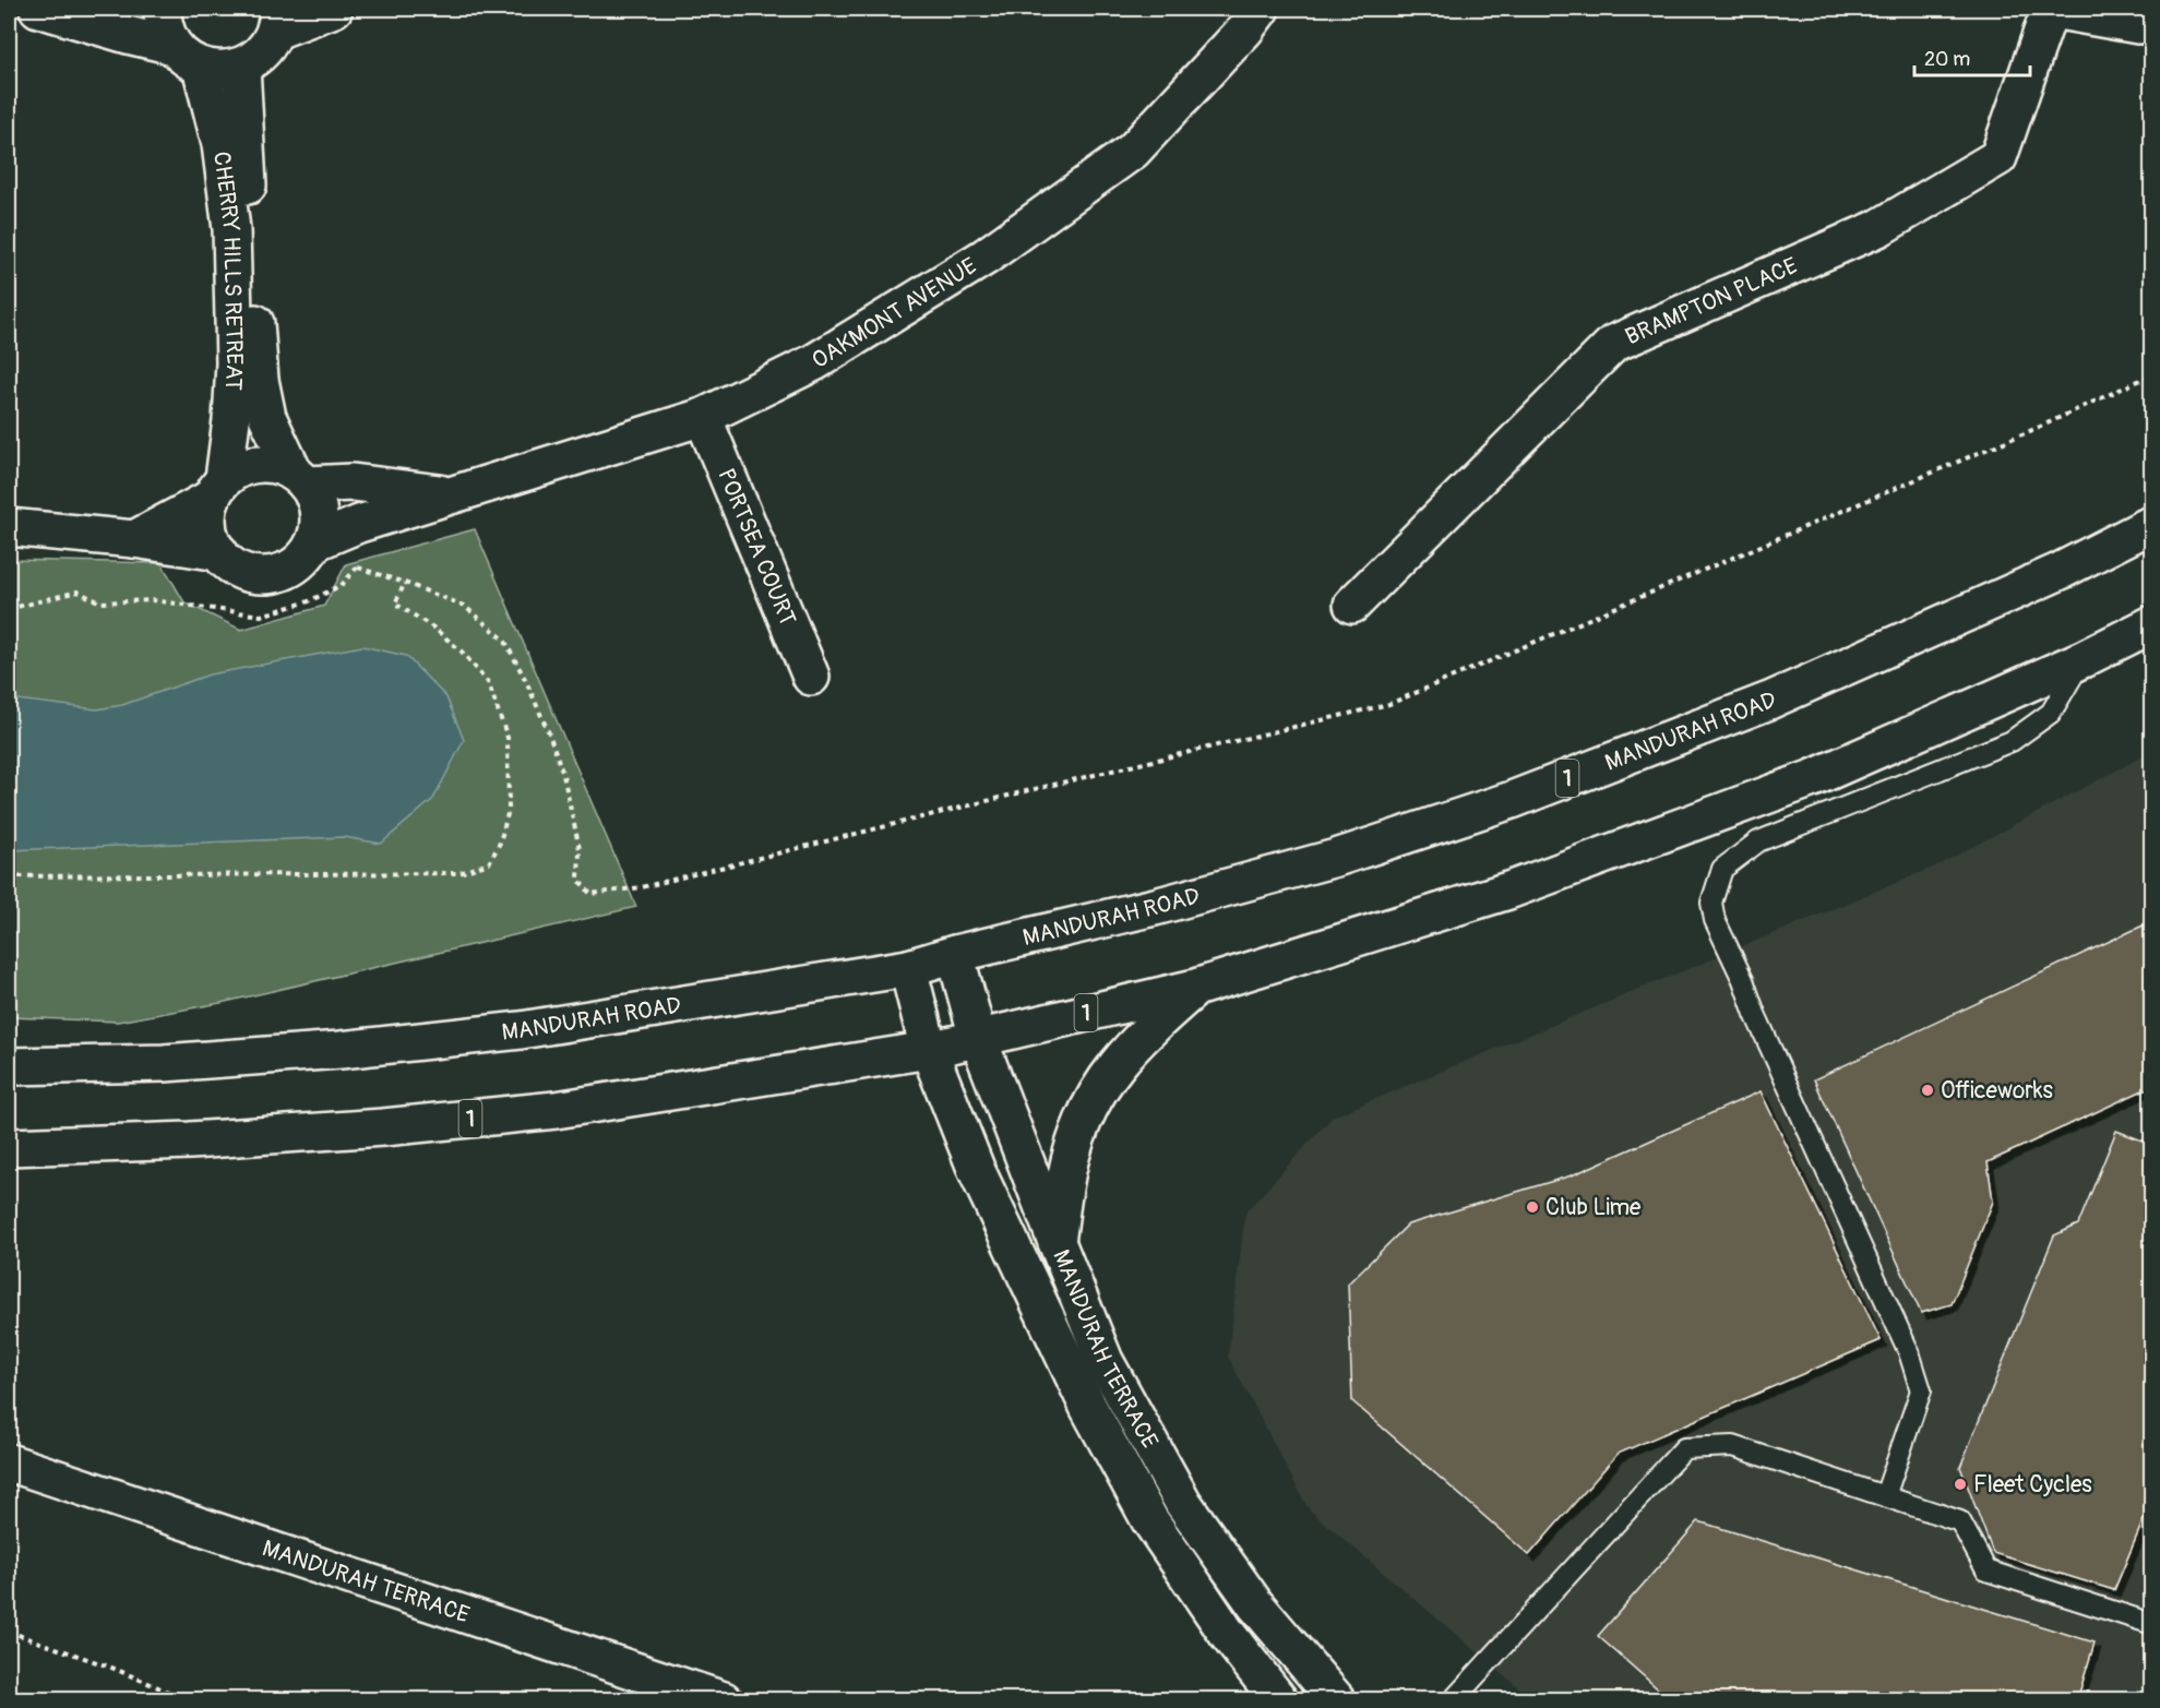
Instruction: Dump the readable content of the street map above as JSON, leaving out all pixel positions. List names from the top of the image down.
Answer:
{
  "streets": {
    "main road": [
      "CHERRY HILLS RETREAT",
      "BRAMPTON PLACE",
      "OAKMONT AVENUE",
      "PORTSEA COURT",
      "MANDURAH ROAD",
      "1",
      "MANDURAH TERRACE"
    ]
  },
  "crossings": [
    ["CHERRY HILLS RETREAT", "OAKMONT AVENUE"],
    ["OAKMONT AVENUE", "PORTSEA COURT"],
    ["MANDURAH ROAD", "MANDURAH TERRACE"],
    ["1", "MANDURAH TERRACE"]
  ],
  "places": ["Officeworks", "Club Lime", "Fleet Cycles"],
  "scale_bar": "20 m"
}
